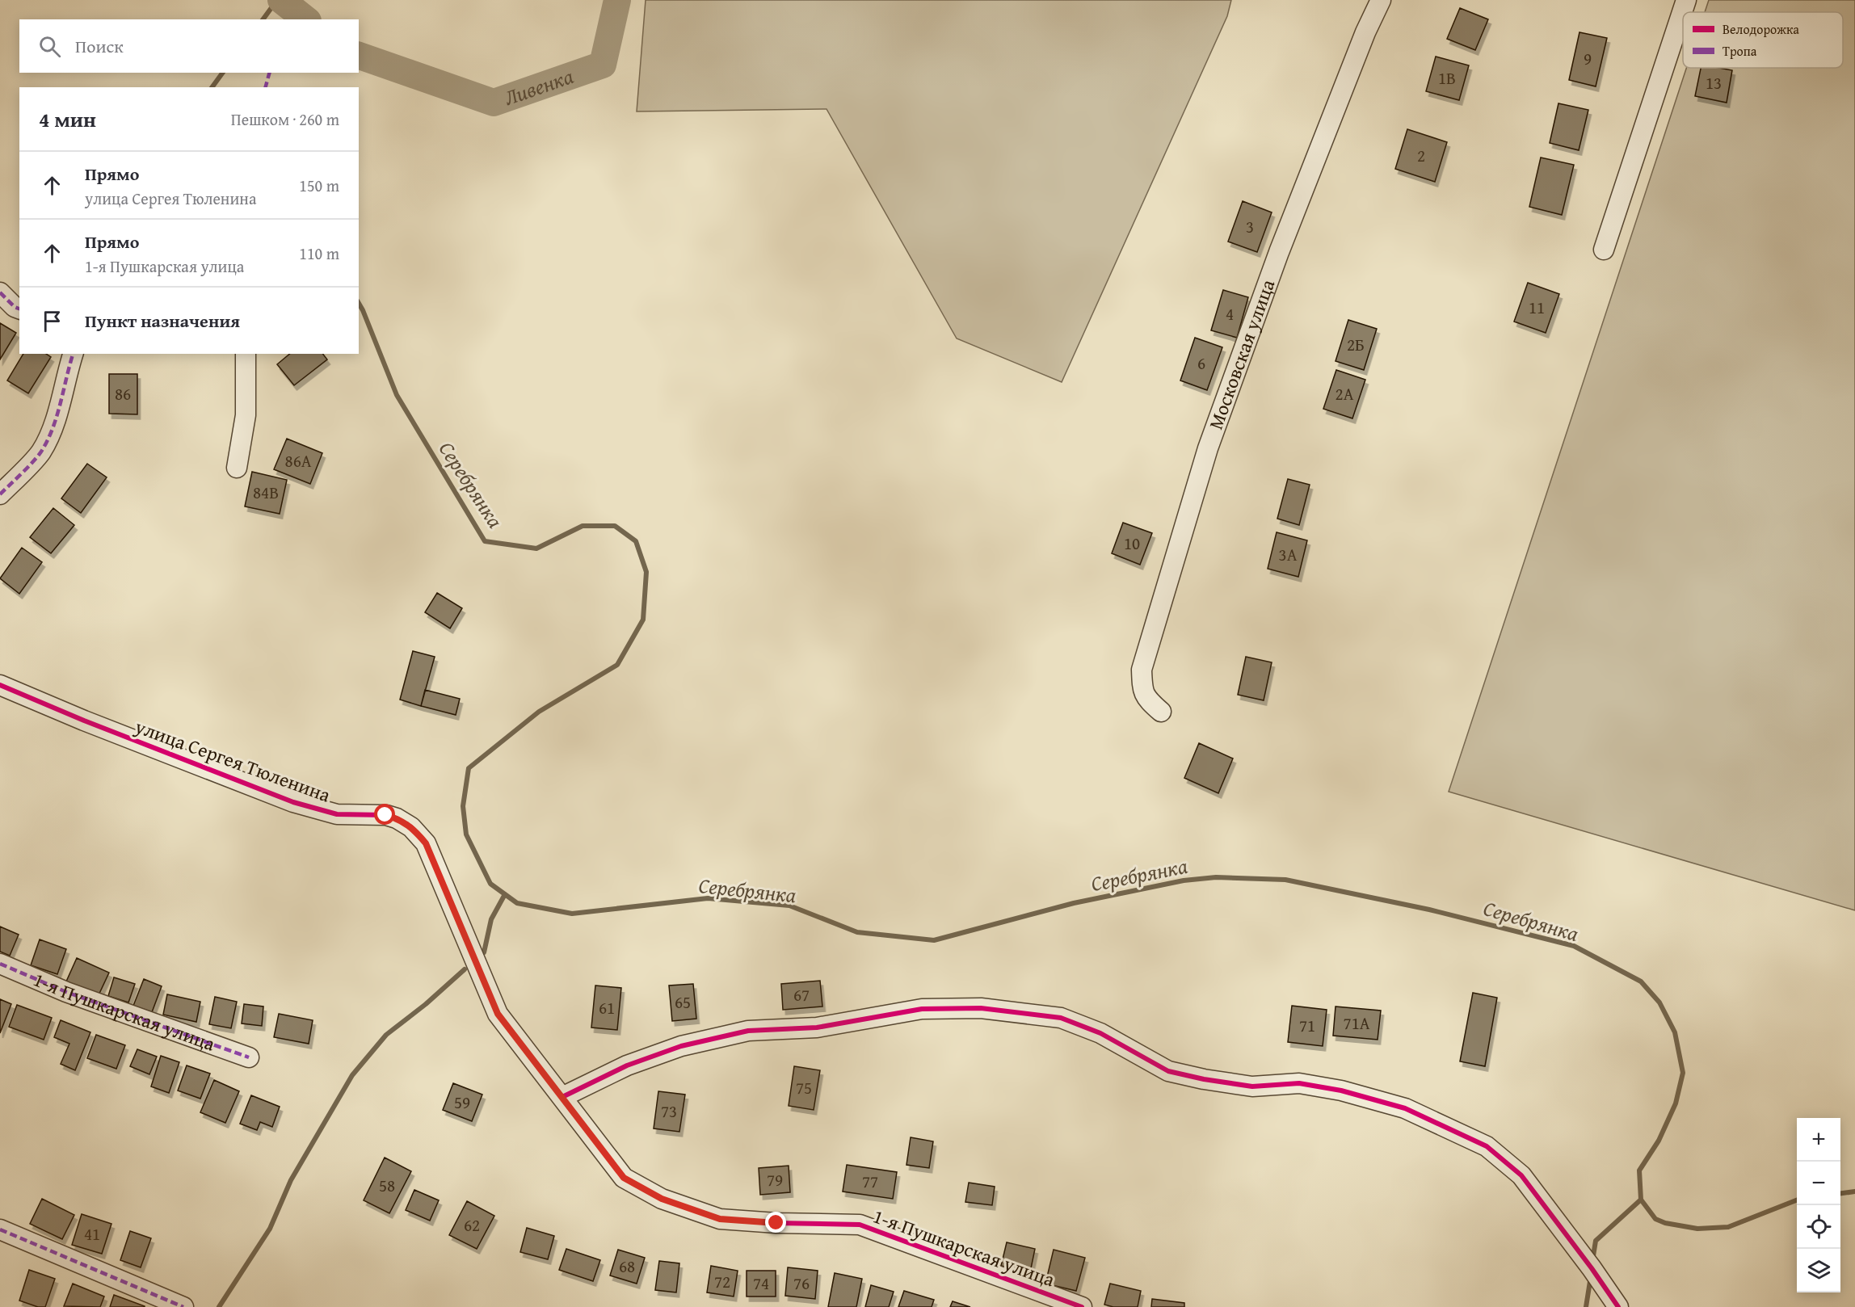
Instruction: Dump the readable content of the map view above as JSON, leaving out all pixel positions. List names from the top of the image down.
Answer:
{
  "streets": {
    "street": ["Московская улица", "улица Сергея Тюленина", "1-я Пушкарская улица"]
  },
  "crossings": [
    ["улица Сергея Тюленина", "1-я Пушкарская улица"]
  ],
  "water": ["Ливенка", "Серебрянка"],
  "house_numbers": [
    "9",
    "1В",
    "13",
    "2",
    "3",
    "11",
    "4",
    "2Б",
    "6",
    "86",
    "2А",
    "86А",
    "84В",
    "10",
    "3А",
    "67",
    "65",
    "61",
    "71А",
    "71",
    "75",
    "59",
    "73",
    "79",
    "77",
    "58",
    "62",
    "41",
    "68",
    "72",
    "74",
    "76"
  ],
  "legend": ["Велодорожка", "Тропа"],
  "page": {
    "search": "Поиск",
    "heading": ["4 мин", "Пешком · 260 m"],
    "list": [
      ["Прямо", "улица Сергея Тюленина", "150 m"],
      ["Прямо", "1-я Пушкарская улица", "110 m"],
      "Пункт назначения"
    ],
    "map_buttons": ["+", "−"]
  }
}
